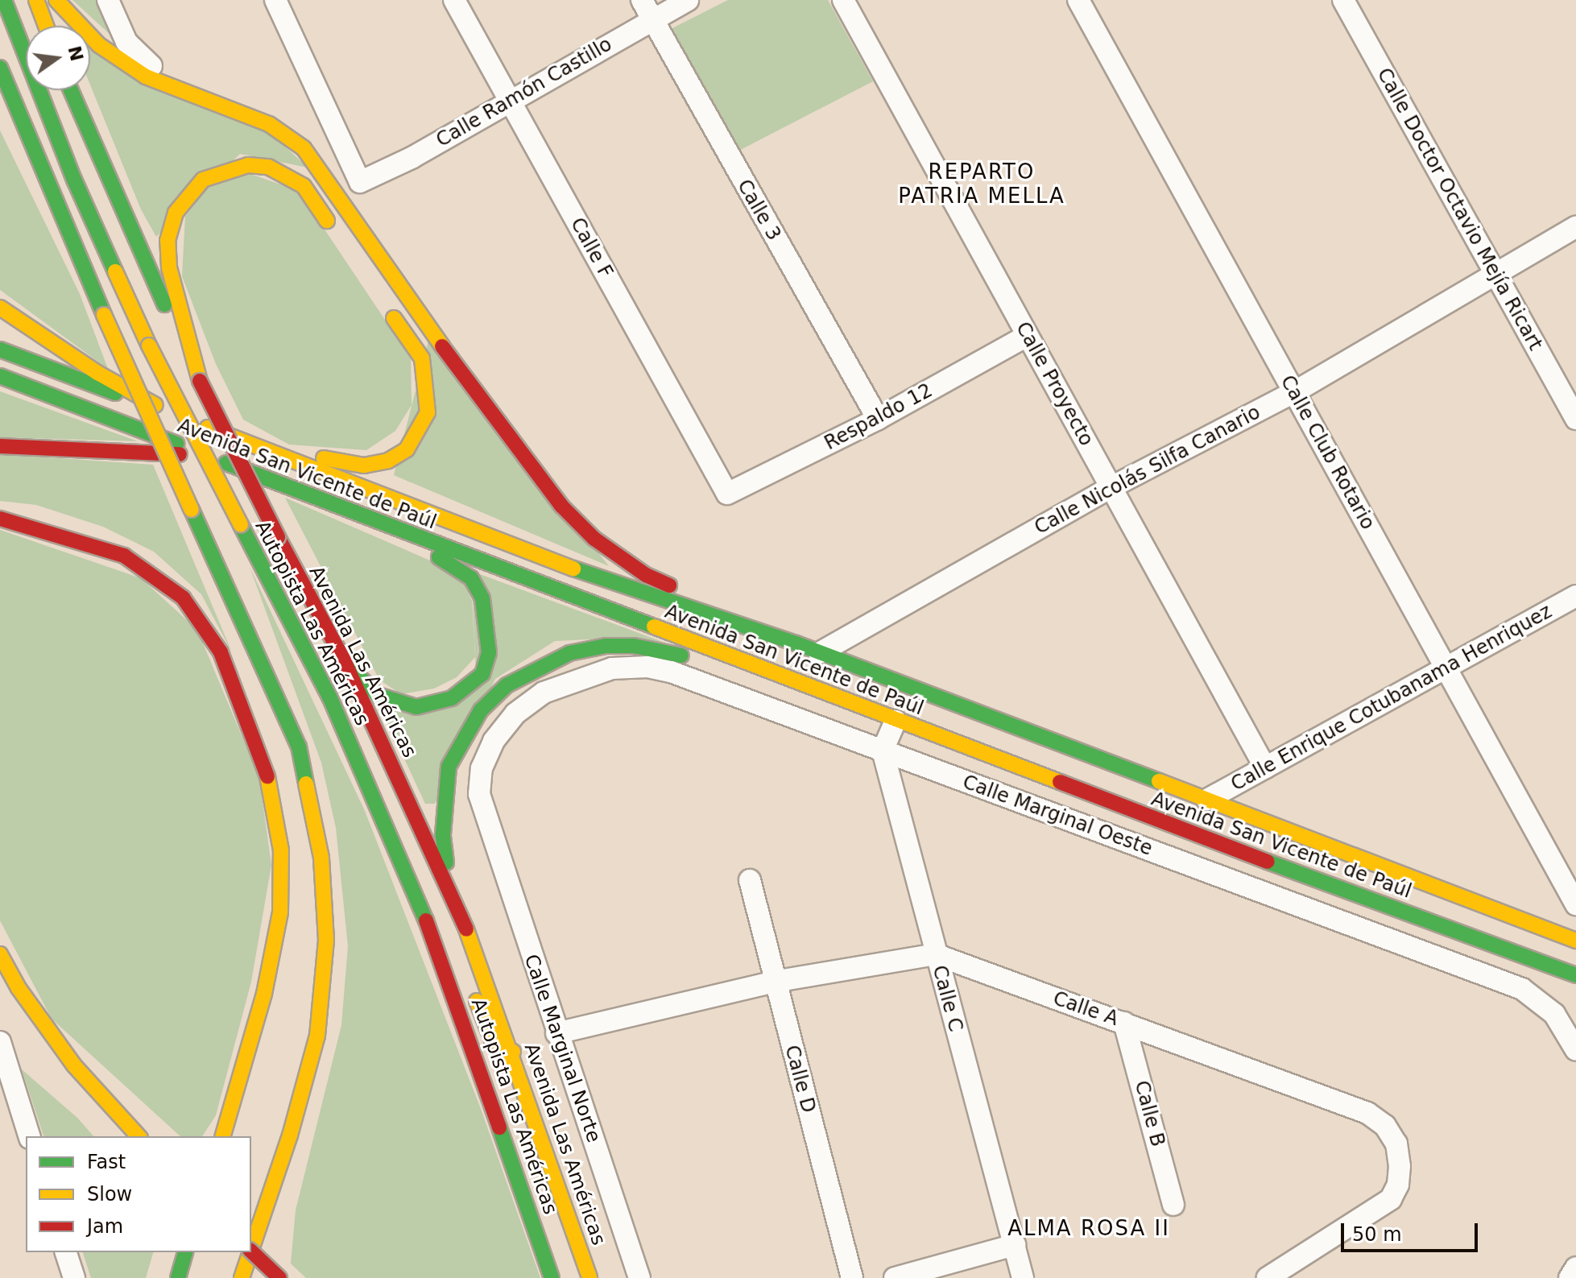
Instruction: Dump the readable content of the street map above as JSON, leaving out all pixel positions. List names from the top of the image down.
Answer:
{
  "streets": {
    "main road": ["Avenida San Vicente de Paúl", "Autopista Las Américas", "Avenida Las Américas"],
    "street": [
      "Calle Ramón Castillo",
      "Calle Doctor Octavio Mejía Ricart",
      "Calle 3",
      "Calle F",
      "Calle Proyecto",
      "Respaldo 12",
      "Calle Club Rotario",
      "Calle Nicolás Silfa Canario",
      "Calle Enrique Cotubanama Henriquez",
      "Calle Marginal Oeste",
      "Calle C",
      "Calle A",
      "Calle Marginal Norte",
      "Calle D",
      "Calle B"
    ]
  },
  "crossings": [
    ["Calle Ramón Castillo", "Calle 3"],
    ["Calle Ramón Castillo", "Calle F"],
    ["Calle Doctor Octavio Mejía Ricart", "Calle Nicolás Silfa Canario"],
    ["Calle 3", "Respaldo 12"],
    ["Calle F", "Respaldo 12"],
    ["Calle Proyecto", "Respaldo 12"],
    ["Calle Proyecto", "Calle Nicolás Silfa Canario"],
    ["Calle Proyecto", "Calle Enrique Cotubanama Henriquez"],
    ["Calle Club Rotario", "Calle Nicolás Silfa Canario"],
    ["Calle Club Rotario", "Calle Enrique Cotubanama Henriquez"],
    ["Calle Nicolás Silfa Canario", "Avenida San Vicente de Paúl"],
    ["Avenida San Vicente de Paúl", "Calle Enrique Cotubanama Henriquez"],
    ["Calle Marginal Oeste", "Calle C"],
    ["Calle Marginal Oeste", "Calle Marginal Norte"],
    ["Calle C", "Calle A"],
    ["Calle A", "Calle Marginal Norte"],
    ["Calle A", "Calle D"],
    ["Calle A", "Calle B"]
  ],
  "districts": ["REPARTO PATRIA MELLA", "ALMA ROSA II"],
  "legend": ["Fast", "Slow", "Jam"],
  "scale_bar": "50 m",
  "north": "right"
}
